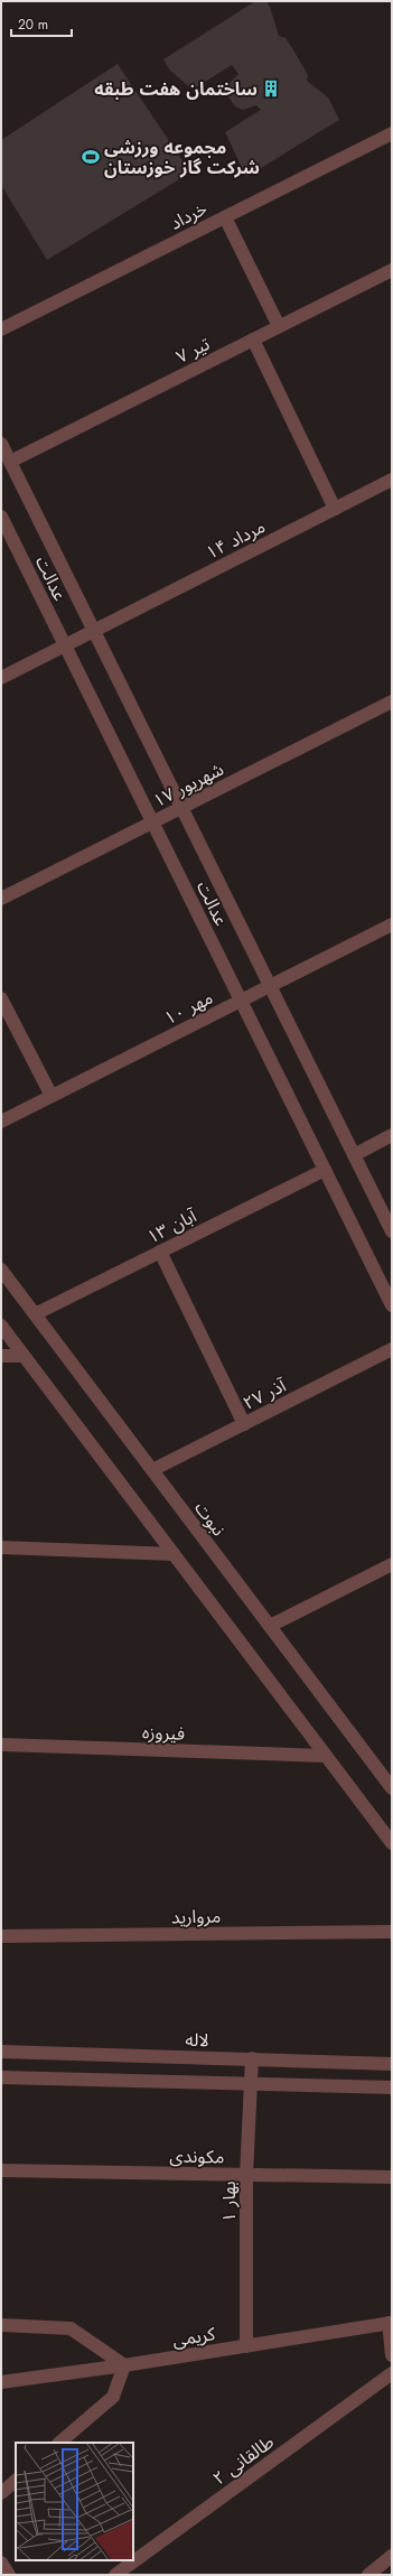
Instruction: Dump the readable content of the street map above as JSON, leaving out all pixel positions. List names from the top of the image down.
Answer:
{
  "streets": {
    "street": [
      "خرداد",
      "۷ تیر",
      "۱۴ مرداد",
      "عدالت",
      "۱۷ شهریور",
      "۱۰ مهر",
      "۱۳ آبان",
      "۲۷ آذر",
      "نبوت",
      "فیروزه",
      "مروارید",
      "لاله",
      "مکوندی",
      "بهار ۱",
      "کریمی",
      "طالقانی ۲"
    ]
  },
  "crossings": [
    ["۷ تیر", "عدالت"],
    ["۱۴ مرداد", "عدالت"],
    ["عدالت", "۱۷ شهریور"],
    ["عدالت", "۱۰ مهر"],
    ["عدالت", "۱۳ آبان"],
    ["۱۳ آبان", "نبوت"],
    ["۲۷ آذر", "نبوت"],
    ["لاله", "بهار ۱"],
    ["مکوندی", "بهار ۱"],
    ["بهار ۱", "کریمی"]
  ],
  "places": {
    "building": ["ساختمان هفت طبقه"],
    "sports": ["مجموعه ورزشی شرکت گاز خوزستان"]
  },
  "scale_bar": "20 m"
}
